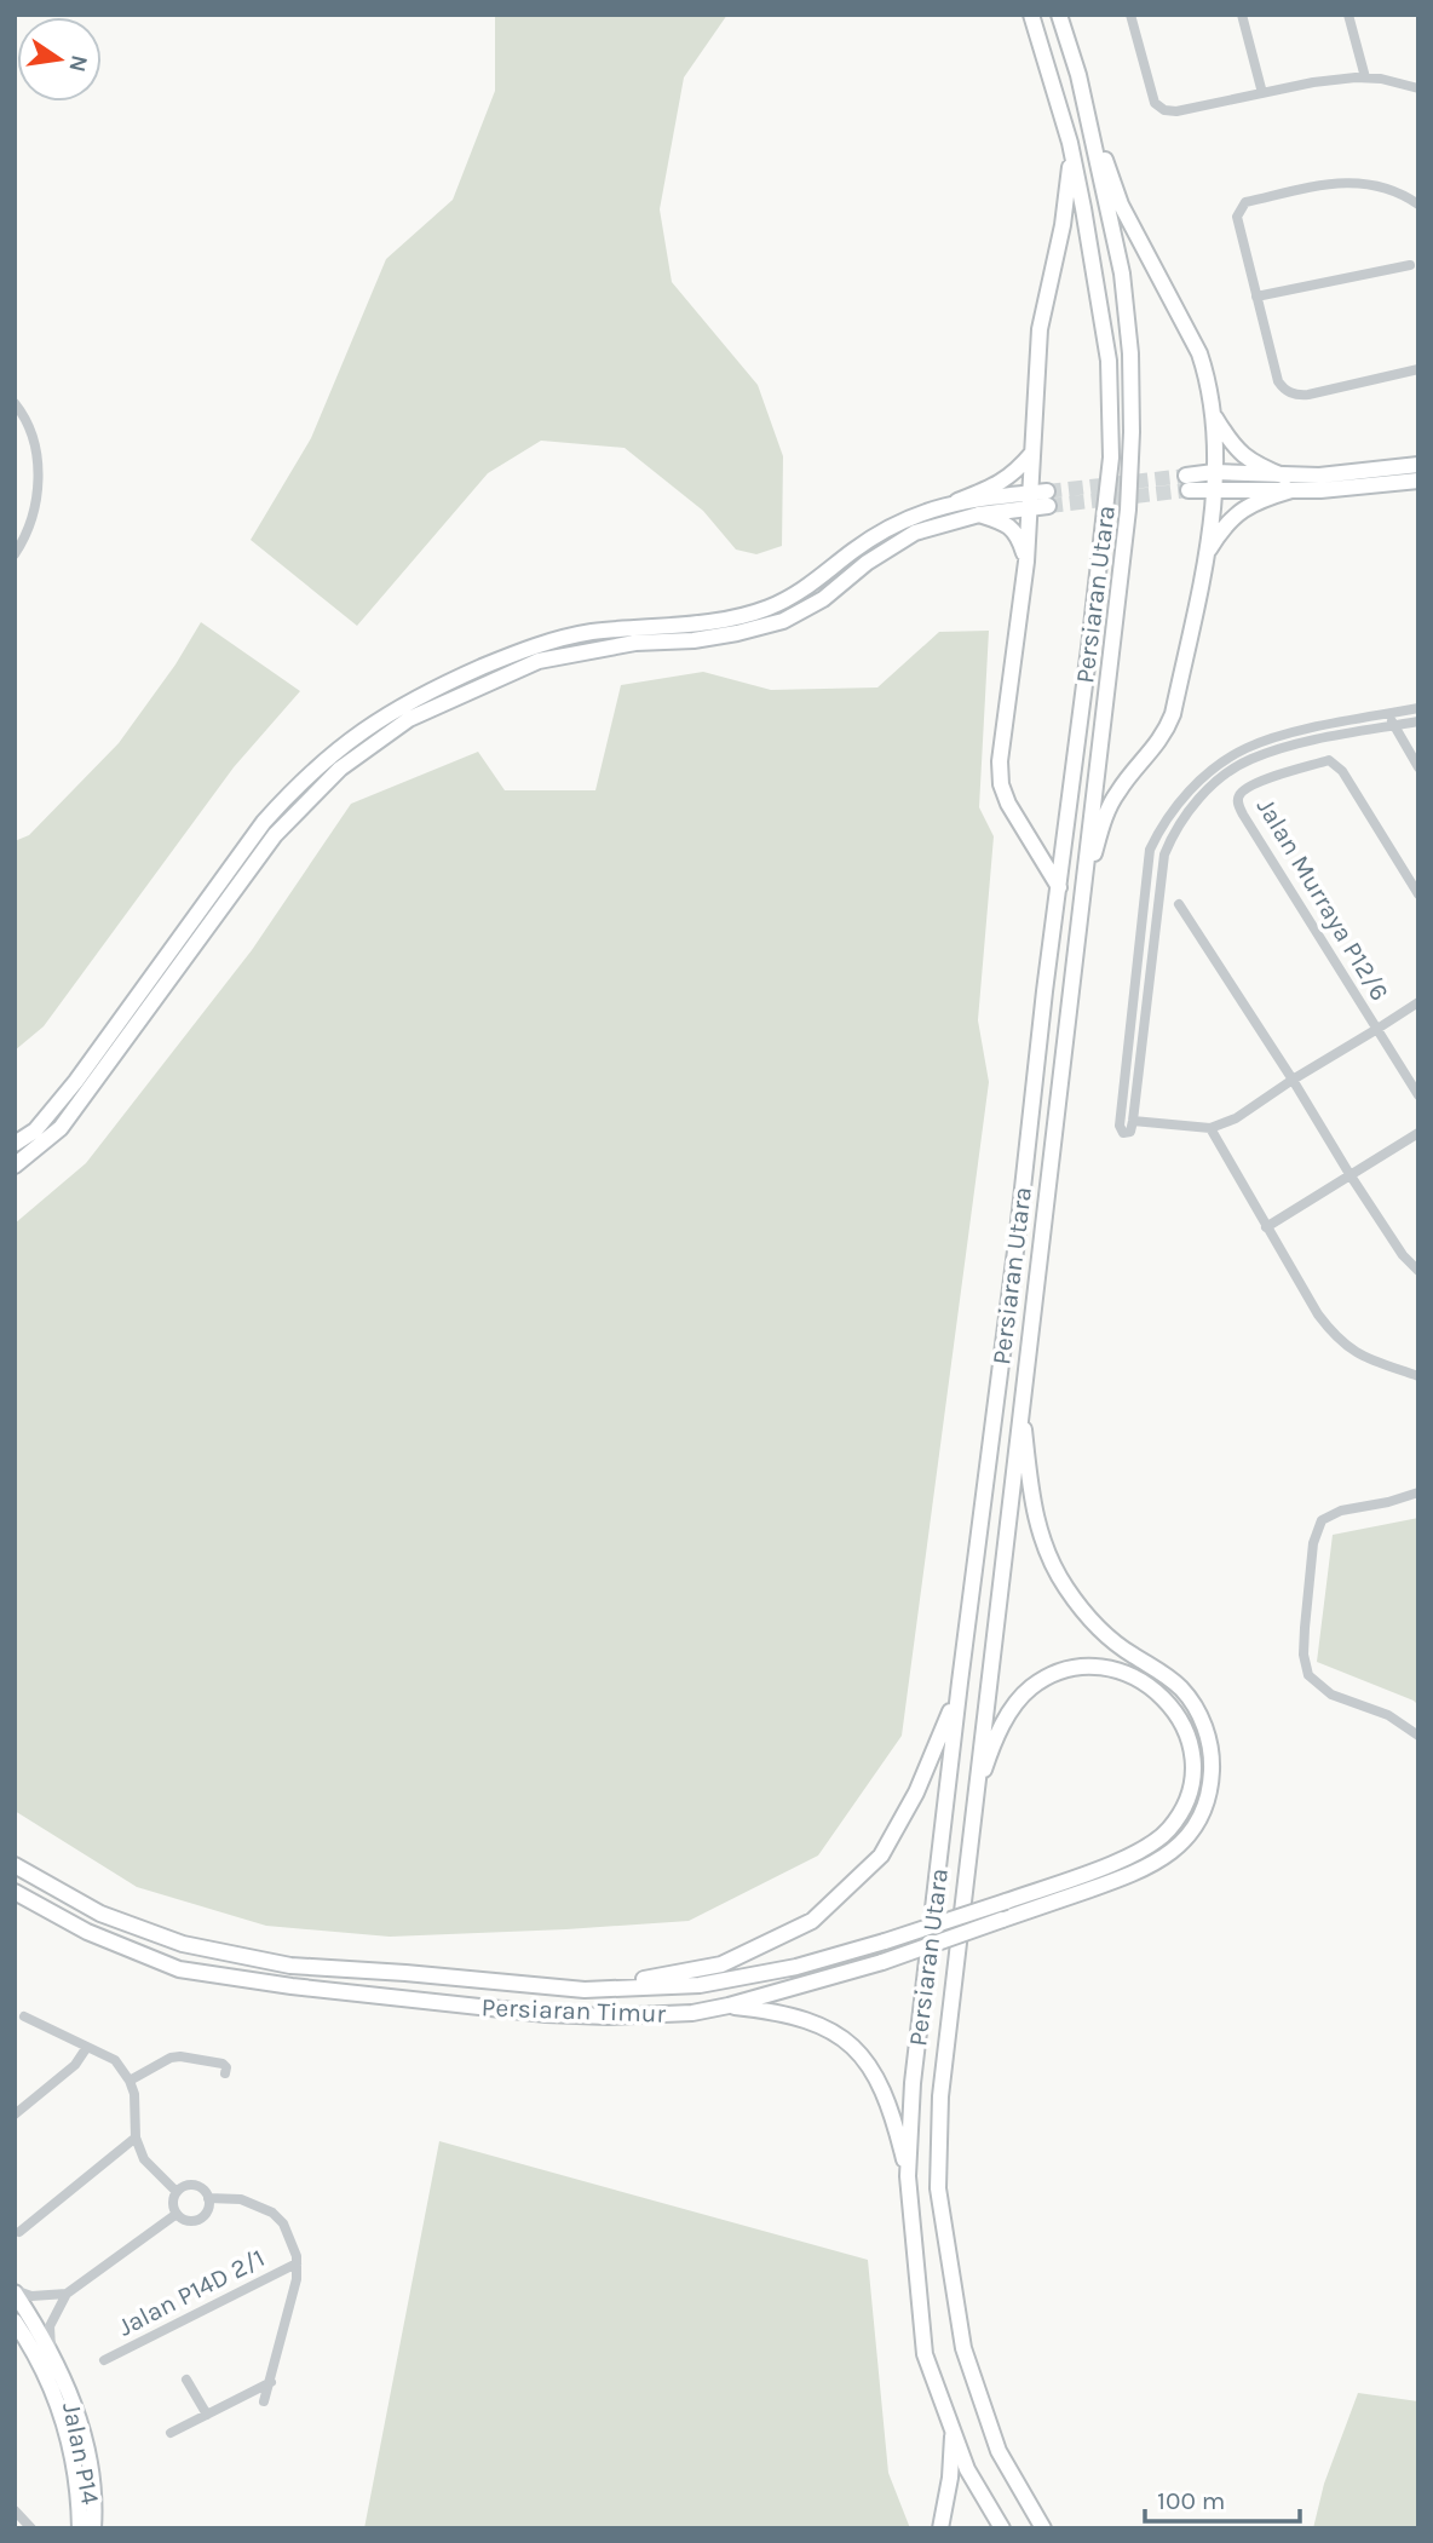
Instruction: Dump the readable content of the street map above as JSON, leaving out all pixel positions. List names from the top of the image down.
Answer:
{
  "streets": {
    "main road": ["Persiaran Utara", "Persiaran Timur", "Jalan P14"],
    "street": ["Jalan Murraya P12/6", "Jalan P14D 2/1"]
  },
  "crossings": [
    ["Persiaran Utara", "Persiaran Timur"]
  ],
  "scale_bar": "100 m",
  "north": "right"
}
